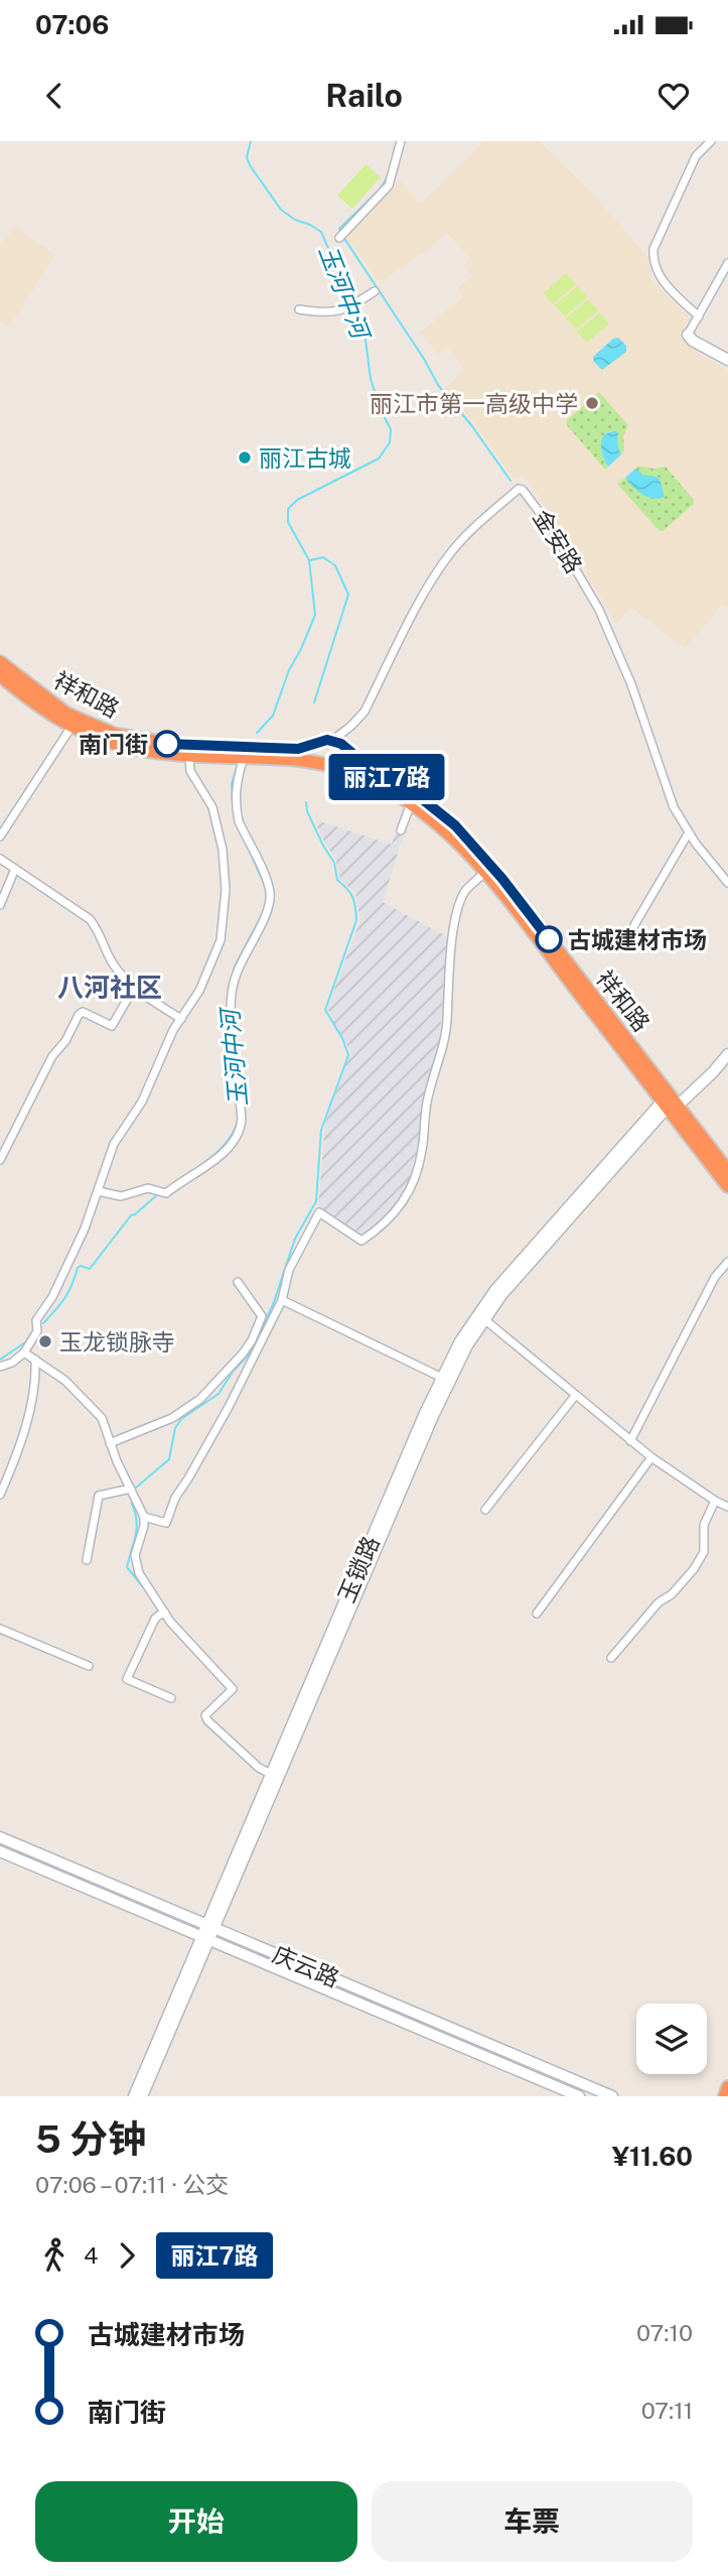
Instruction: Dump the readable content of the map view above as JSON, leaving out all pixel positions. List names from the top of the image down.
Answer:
{
  "streets": {
    "highway": ["祥和路"],
    "street": ["金安路", "玉锁路", "庆云路"]
  },
  "crossings": [
    ["金安路", "祥和路"],
    ["祥和路", "玉锁路"],
    ["玉锁路", "庆云路"]
  ],
  "districts": ["八河社区"],
  "water": ["玉河中河"],
  "places": [
    "丽江市第一高级中学",
    "丽江古城",
    "南门街",
    "古城建材市场",
    "玉龙锁脉寺"
  ],
  "lines": ["bus line 丽江7路"],
  "page": {
    "status": "07:06",
    "header": "Railo",
    "on_map": "丽江7路",
    "heading": ["5 分钟", "07:06 – 07:11 · 公交", "¥11.60"],
    "legs": ["4", "丽江7路"],
    "list": [
      {
        "name": "古城建材市场",
        "value": "07:10"
      },
      {
        "name": "南门街",
        "value": "07:11"
      }
    ],
    "buttons": ["开始", "车票"]
  }
}
